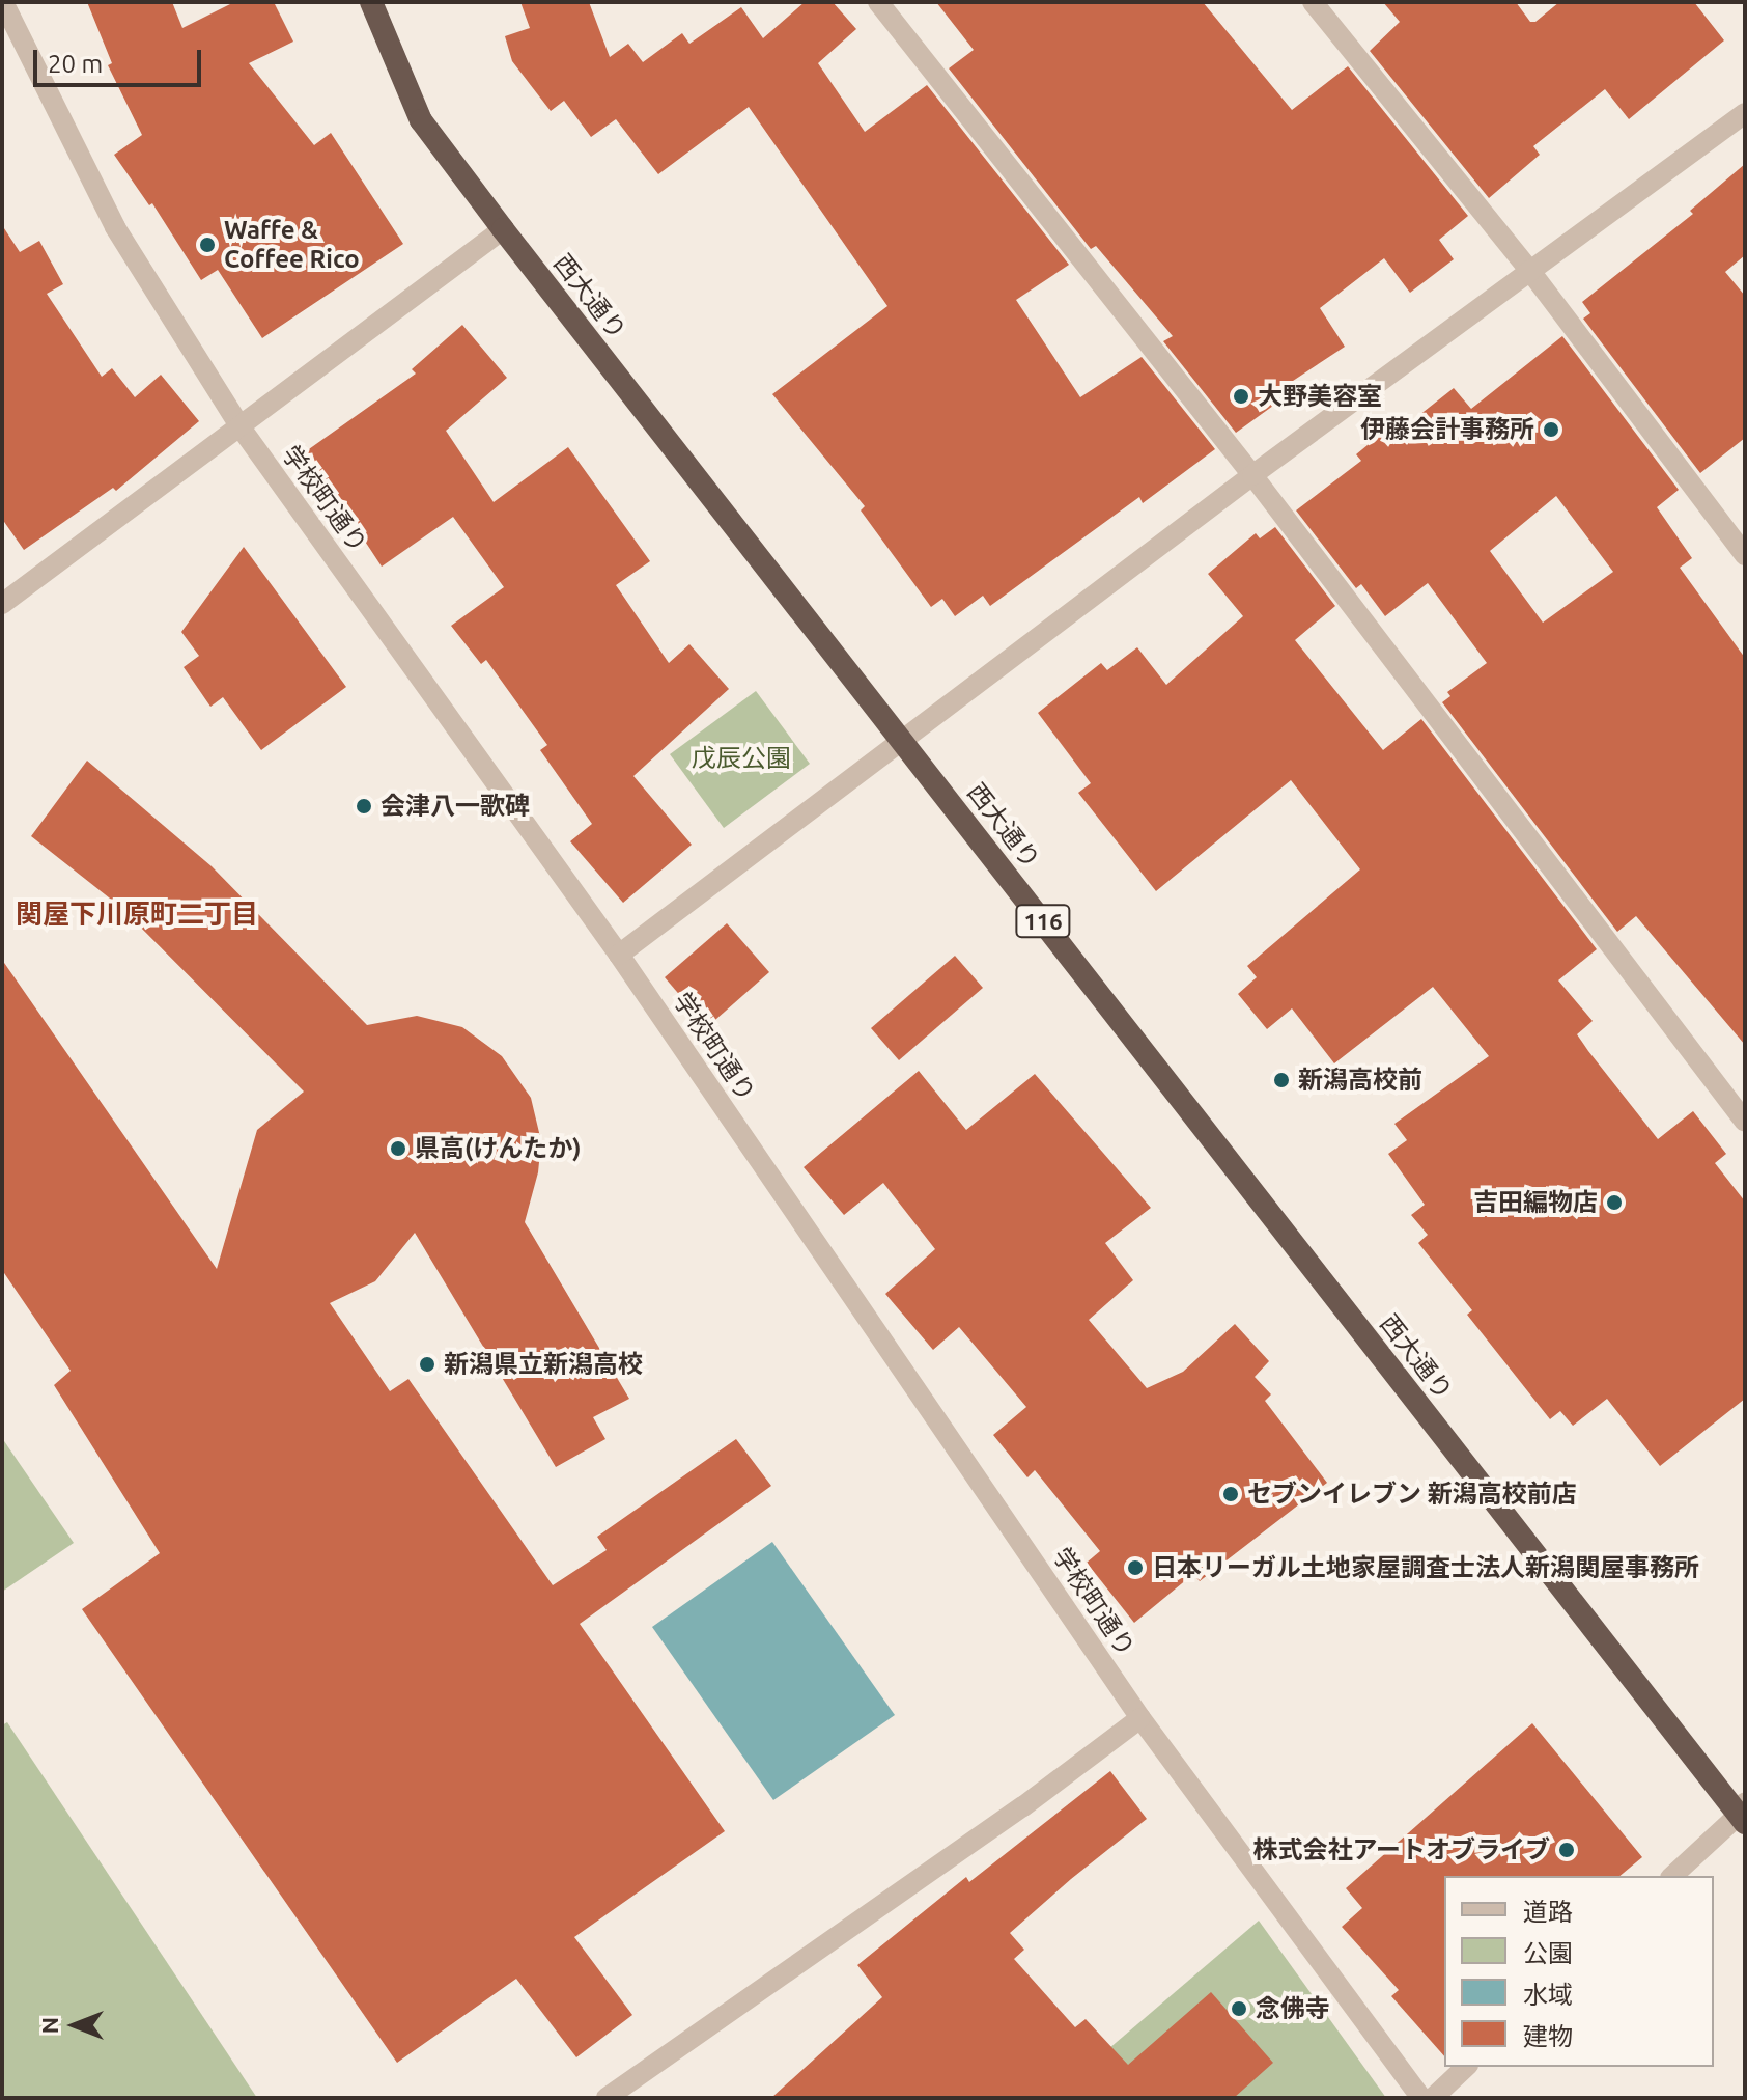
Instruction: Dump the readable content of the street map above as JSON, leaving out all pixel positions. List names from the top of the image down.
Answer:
{
  "streets": {
    "highway": ["西大通り", "116"],
    "street": ["学校町通り"]
  },
  "districts": ["関屋下川原町二丁目"],
  "parks": ["戊辰公園"],
  "places": [
    "Waffe & Coffee Rico",
    "大野美容室",
    "伊藤会計事務所",
    "会津八一歌碑",
    "新潟高校前",
    "県高(けんたか)",
    "吉田編物店",
    "新潟県立新潟高校",
    "セブンイレブン 新潟高校前店",
    "日本リーガル土地家屋調査士法人新潟関屋事務所",
    "株式会社アートオブライブ",
    "念佛寺"
  ],
  "legend": [
    "道路",
    "公園",
    "水域",
    "建物"
  ],
  "scale_bar": "20 m",
  "north": "left"
}
